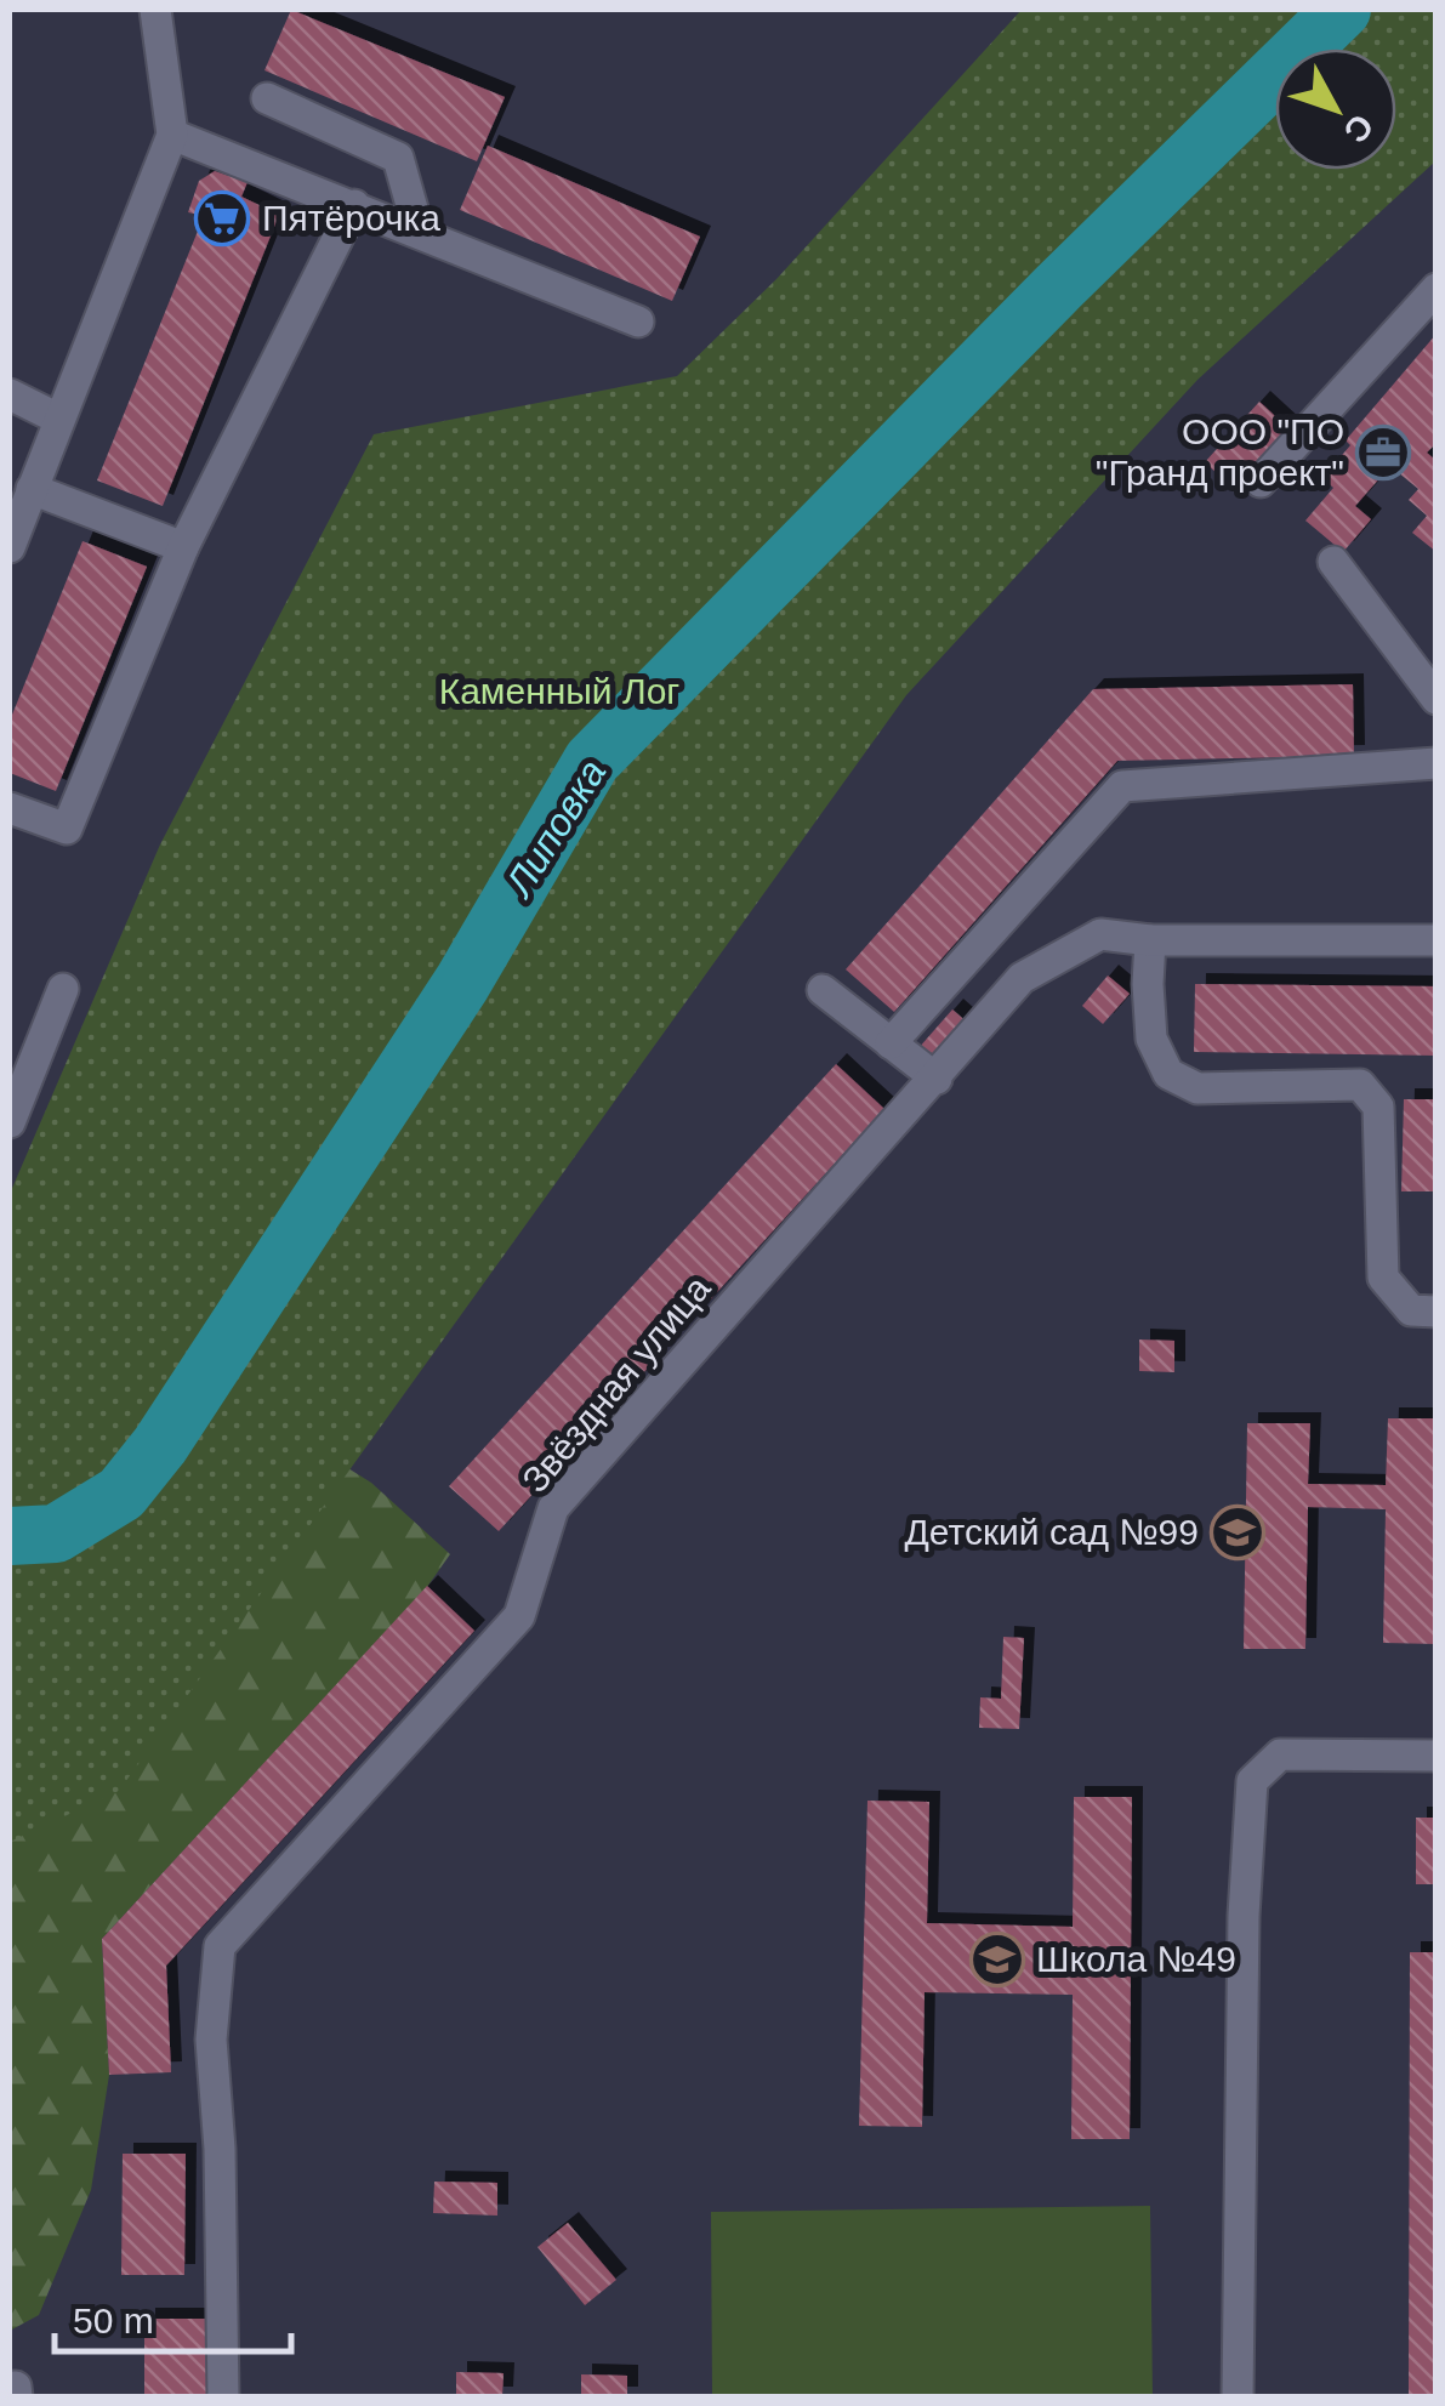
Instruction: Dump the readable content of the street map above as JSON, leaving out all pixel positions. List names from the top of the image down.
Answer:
{
  "streets": {
    "street": ["Звёздная улица"]
  },
  "water": ["Липовка"],
  "parks": ["Каменный Лог"],
  "places": {
    "supermarket": ["Пятёрочка"],
    "office": ["ООО \"ПО \"Гранд проект\""],
    "school or university": ["Детский сад №99", "Школа №49"]
  },
  "scale_bar": "50 m",
  "north": "bottom right"
}
